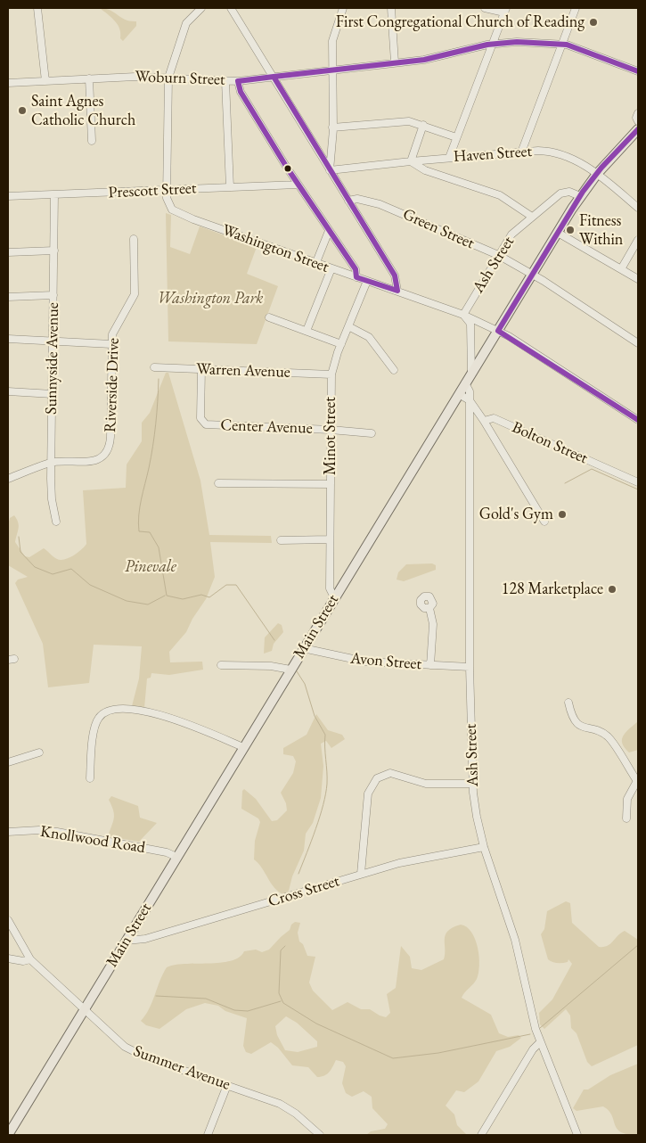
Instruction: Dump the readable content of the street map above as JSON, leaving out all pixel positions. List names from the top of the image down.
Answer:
{
  "streets": {
    "main road": ["Main Street"],
    "street": [
      "Woburn Street",
      "Haven Street",
      "Prescott Street",
      "Green Street",
      "Washington Street",
      "Ash Street",
      "Sunnyside Avenue",
      "Warren Avenue",
      "Riverside Drive",
      "Center Avenue",
      "Minot Street",
      "Bolton Street",
      "Avon Street",
      "Knollwood Road",
      "Cross Street",
      "Summer Avenue"
    ]
  },
  "crossings": [
    ["Woburn Street", "Washington Street"],
    ["Haven Street", "Main Street"],
    ["Prescott Street", "Washington Street"],
    ["Prescott Street", "Sunnyside Avenue"],
    ["Green Street", "Ash Street"],
    ["Green Street", "Main Street"],
    ["Washington Street", "Ash Street"],
    ["Washington Street", "Minot Street"],
    ["Washington Street", "Main Street"],
    ["Ash Street", "Main Street"],
    ["Ash Street", "Avon Street"],
    ["Ash Street", "Cross Street"],
    ["Sunnyside Avenue", "Riverside Drive"],
    ["Warren Avenue", "Center Avenue"],
    ["Warren Avenue", "Minot Street"],
    ["Center Avenue", "Minot Street"],
    ["Minot Street", "Main Street"],
    ["Main Street", "Avon Street"],
    ["Main Street", "Knollwood Road"],
    ["Main Street", "Cross Street"],
    ["Main Street", "Summer Avenue"]
  ],
  "parks": ["Washington Park", "Pinevale"],
  "places": [
    "First Congregational Church of Reading",
    "Saint Agnes Catholic Church",
    "Fitness Within",
    "Gold's Gym",
    "128 Marketplace"
  ]
}
